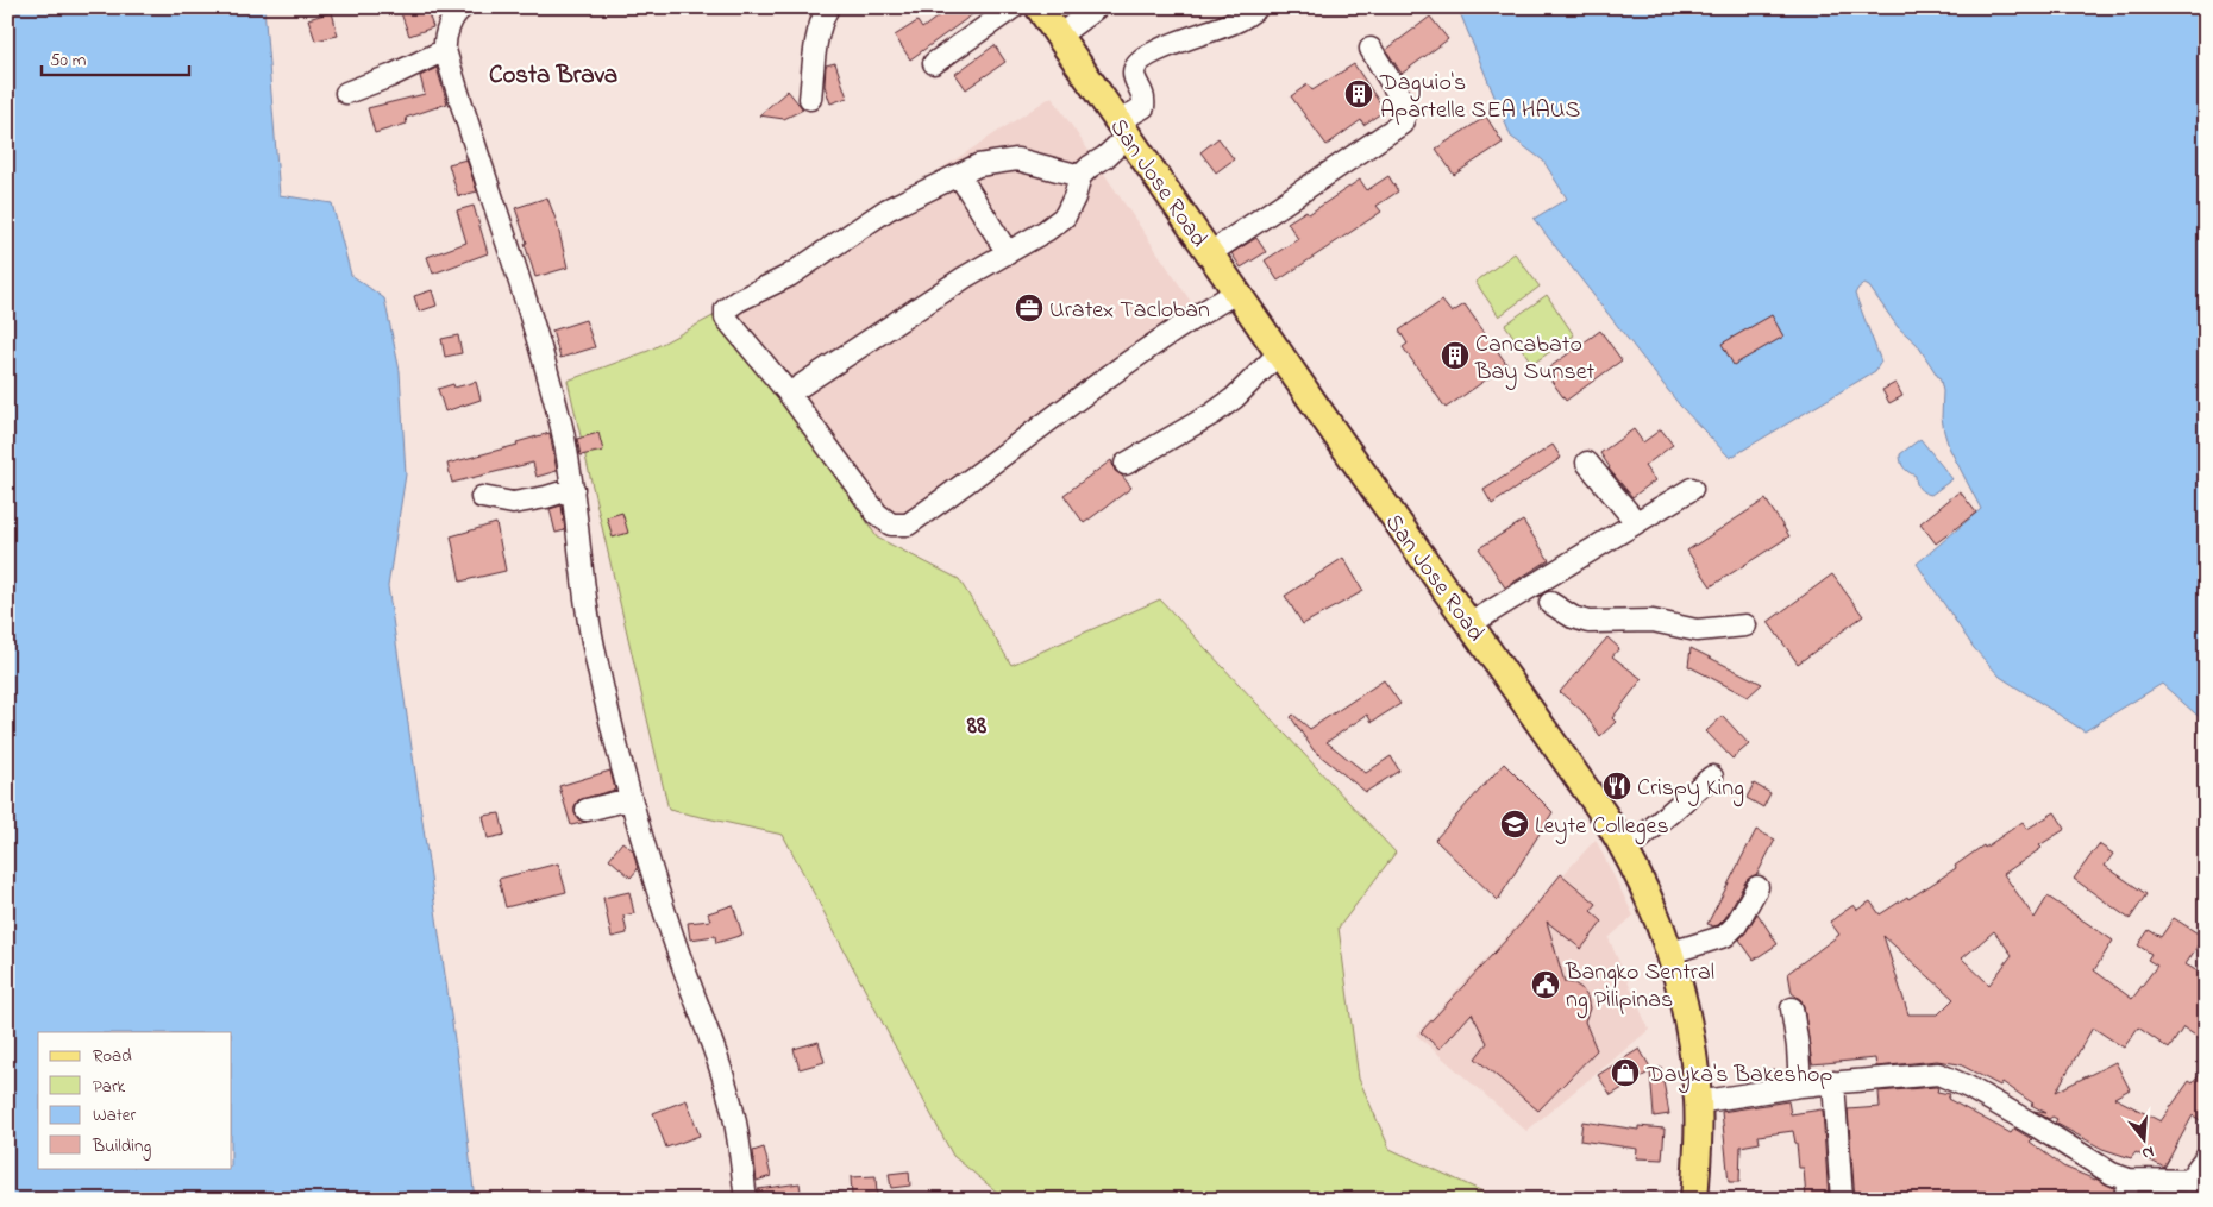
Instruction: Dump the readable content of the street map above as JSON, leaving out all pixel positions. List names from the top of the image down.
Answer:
{
  "streets": {
    "main road": ["San Jose Road"]
  },
  "districts": ["Costa Brava", "88"],
  "places": {
    "building": ["Daguio's Apartelle SEA HAUS", "Cancabato Bay Sunset"],
    "office": ["Uratex Tacloban"],
    "restaurant": ["Crispy King"],
    "school or university": ["Leyte Colleges"],
    "public building": ["Bangko Sentral ng Pilipinas"],
    "shop": ["Dayka's Bakeshop"]
  },
  "legend": [
    "Road",
    "Park",
    "Water",
    "Building"
  ],
  "scale_bar": "50 m",
  "north": "bottom"
}
